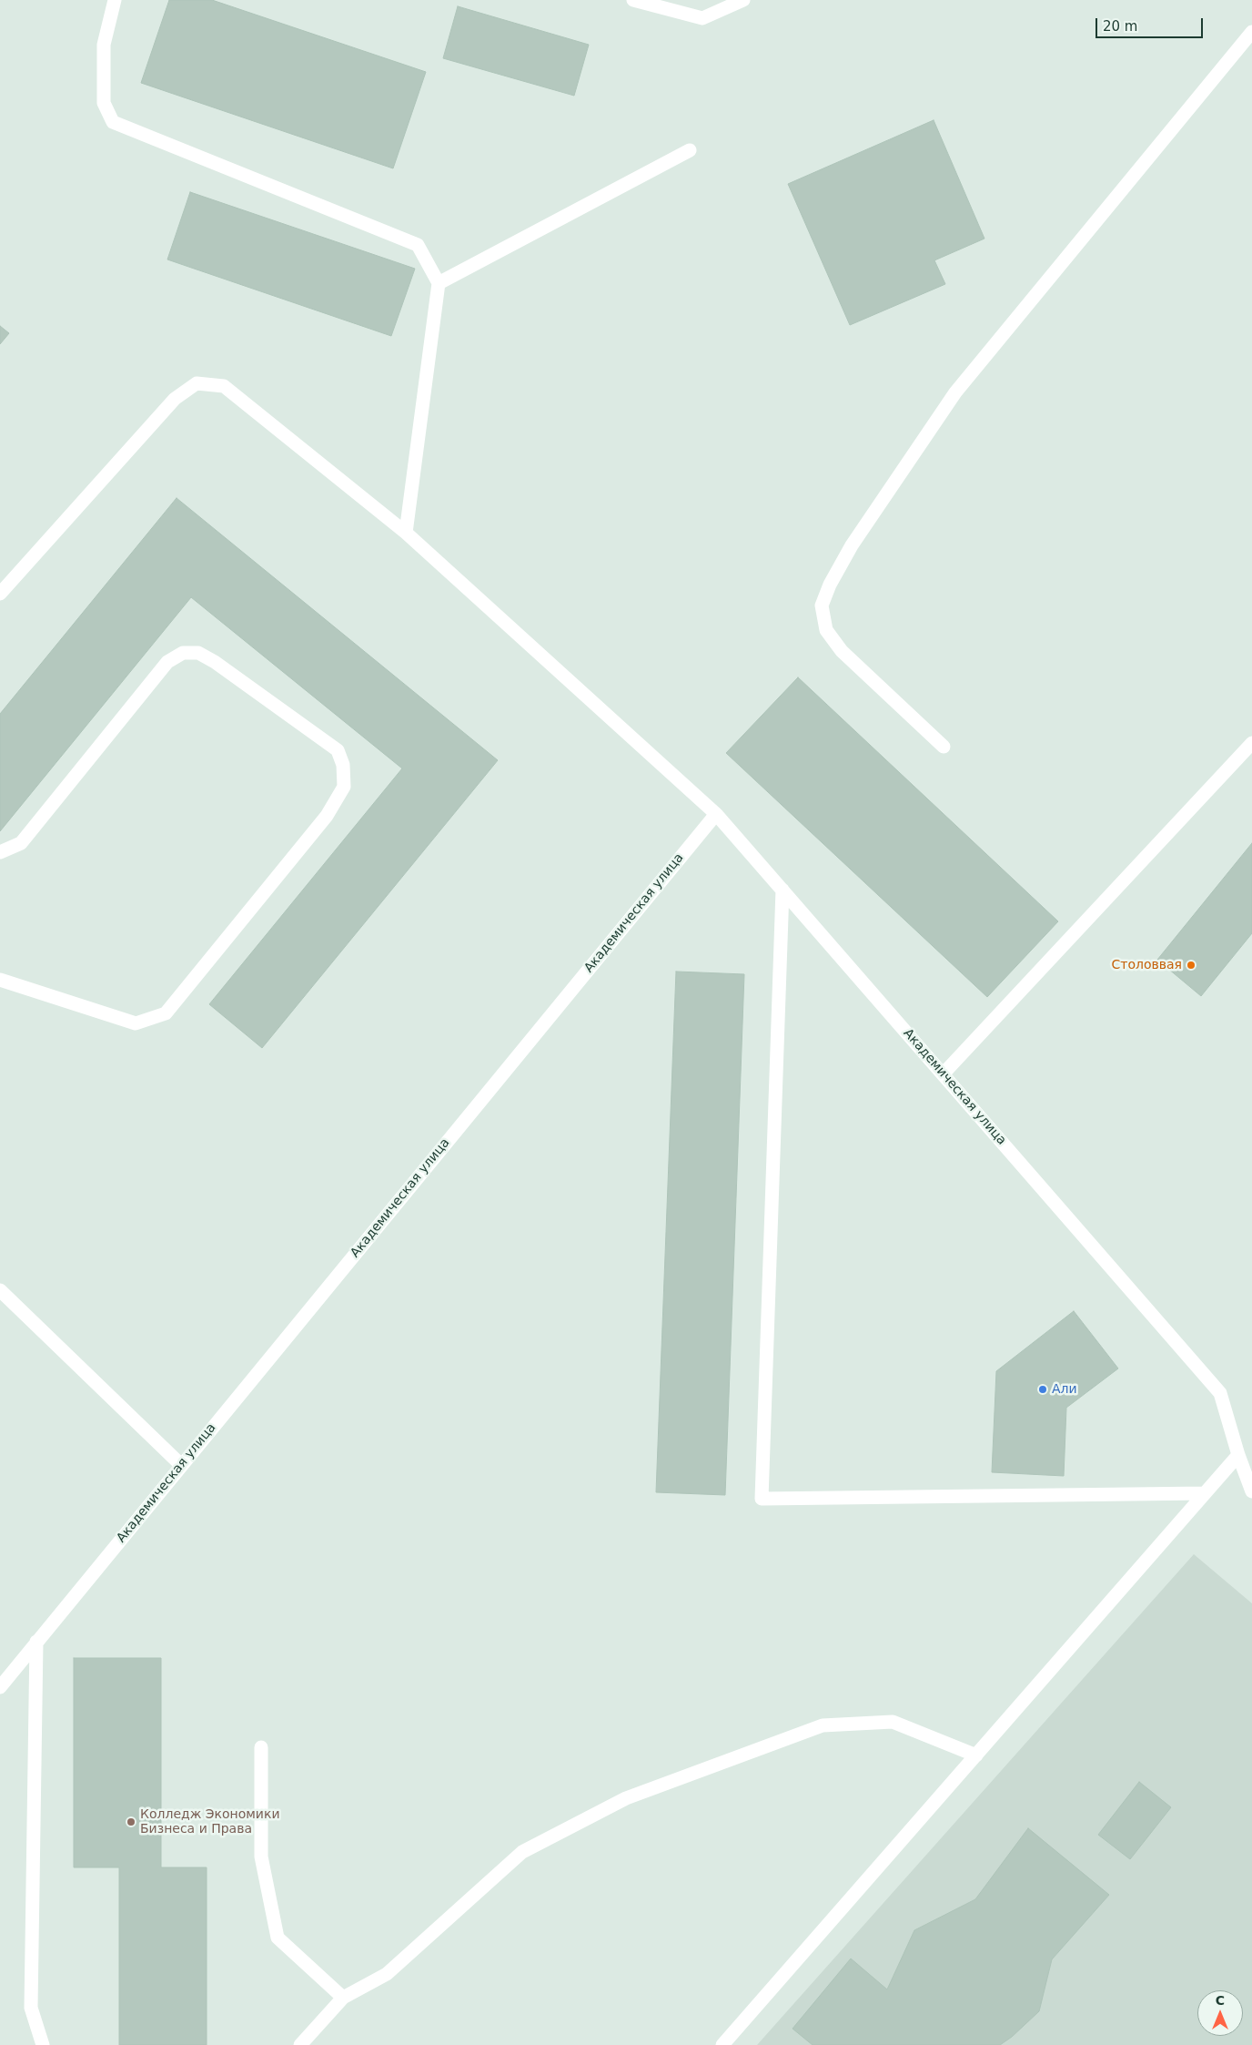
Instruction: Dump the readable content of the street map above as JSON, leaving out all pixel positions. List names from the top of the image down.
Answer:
{
  "streets": {
    "street": ["Академическая улица"]
  },
  "places": ["Столоввая", "Али", "Колледж Экономики Бизнеса и Права"],
  "scale_bar": "20 m",
  "north": "top"
}
